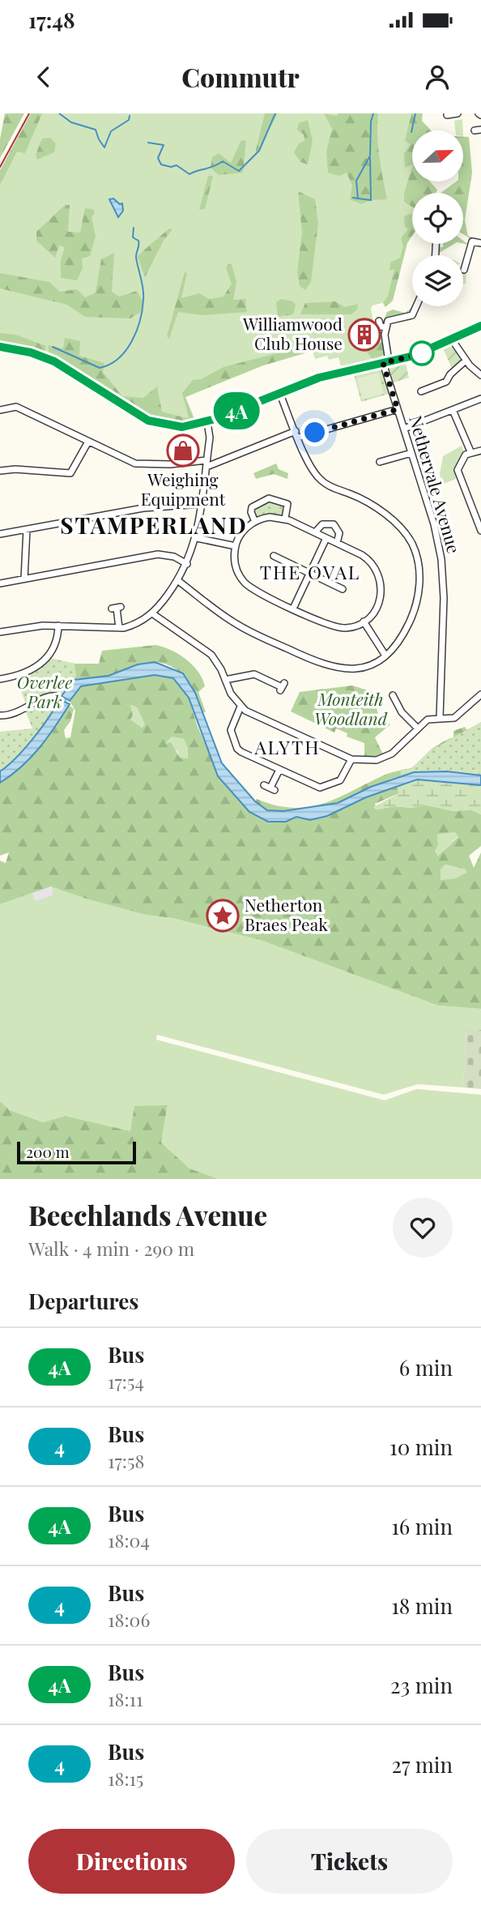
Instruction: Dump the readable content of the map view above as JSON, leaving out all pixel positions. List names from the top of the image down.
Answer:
{
  "streets": {
    "street": ["Nethervale Avenue"]
  },
  "districts": ["STAMPERLAND", "THE OVAL", "ALYTH"],
  "parks": ["Overlee Park", "Monteith Woodland"],
  "places": {
    "building": ["Williamwood Club House"],
    "shop": ["Weighing Equipment"],
    "place": ["Netherton Braes Peak"]
  },
  "lines": ["bus line 4A"],
  "scale_bar": "200 m",
  "north": "right",
  "page": {
    "status": "17:48",
    "header": "Commutr",
    "on_map": "4A",
    "scale": "200 m",
    "heading": [
      ["Beechlands Avenue", "Walk · 4 min · 290 m"],
      "Departures"
    ],
    "list": [
      {
        "mark": "4A",
        "name": "Bus",
        "note": "17:54",
        "value": "6 min"
      },
      {
        "mark": "4",
        "name": "Bus",
        "note": "17:58",
        "value": "10 min"
      },
      {
        "mark": "4A",
        "name": "Bus",
        "note": "18:04",
        "value": "16 min"
      },
      {
        "mark": "4",
        "name": "Bus",
        "note": "18:06",
        "value": "18 min"
      },
      {
        "mark": "4A",
        "name": "Bus",
        "note": "18:11",
        "value": "23 min"
      },
      {
        "mark": "4",
        "name": "Bus",
        "note": "18:15",
        "value": "27 min"
      }
    ],
    "buttons": ["Directions", "Tickets"]
  }
}
